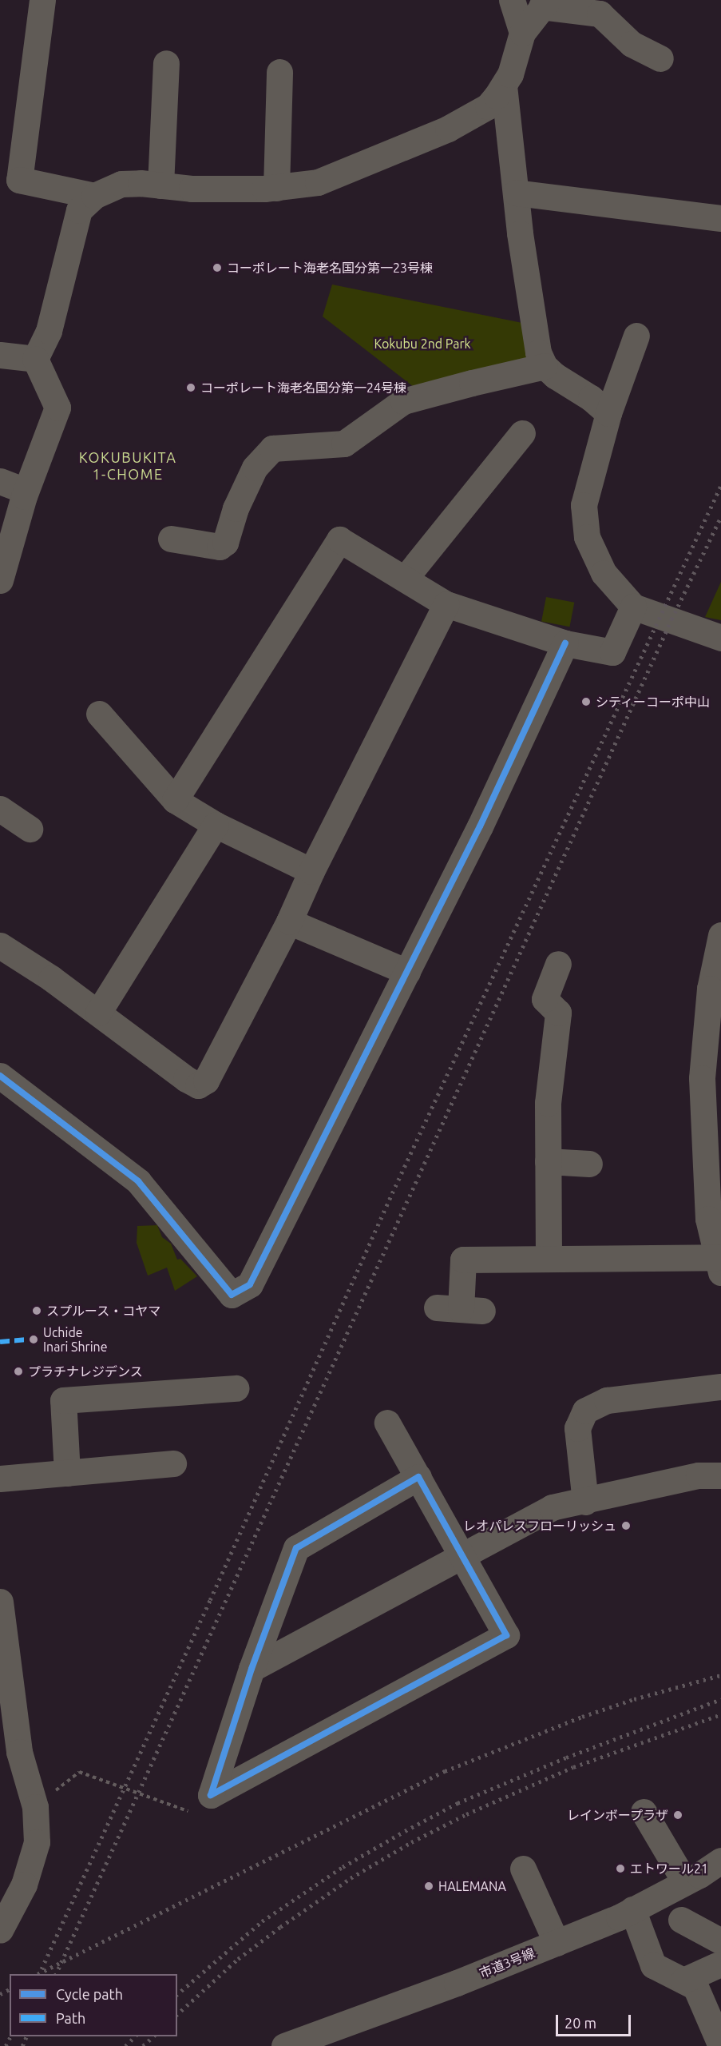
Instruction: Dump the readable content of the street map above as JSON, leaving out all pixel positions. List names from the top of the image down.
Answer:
{
  "streets": {
    "street": ["市道3号線"]
  },
  "districts": ["KOKUBUKITA 1-CHOME"],
  "parks": ["Kokubu 2nd Park"],
  "places": [
    "コーポレート海老名国分第一23号棟",
    "コーポレート海老名国分第一24号棟",
    "シティーコーポ中山",
    "スプルース・コヤマ",
    "Uchide Inari Shrine",
    "プラチナレジデンス",
    "レオパレスフローリッシュ",
    "レインボープラザ",
    "エトワール21",
    "HALEMANA"
  ],
  "legend": ["Cycle path", "Path"],
  "scale_bar": "20 m"
}
